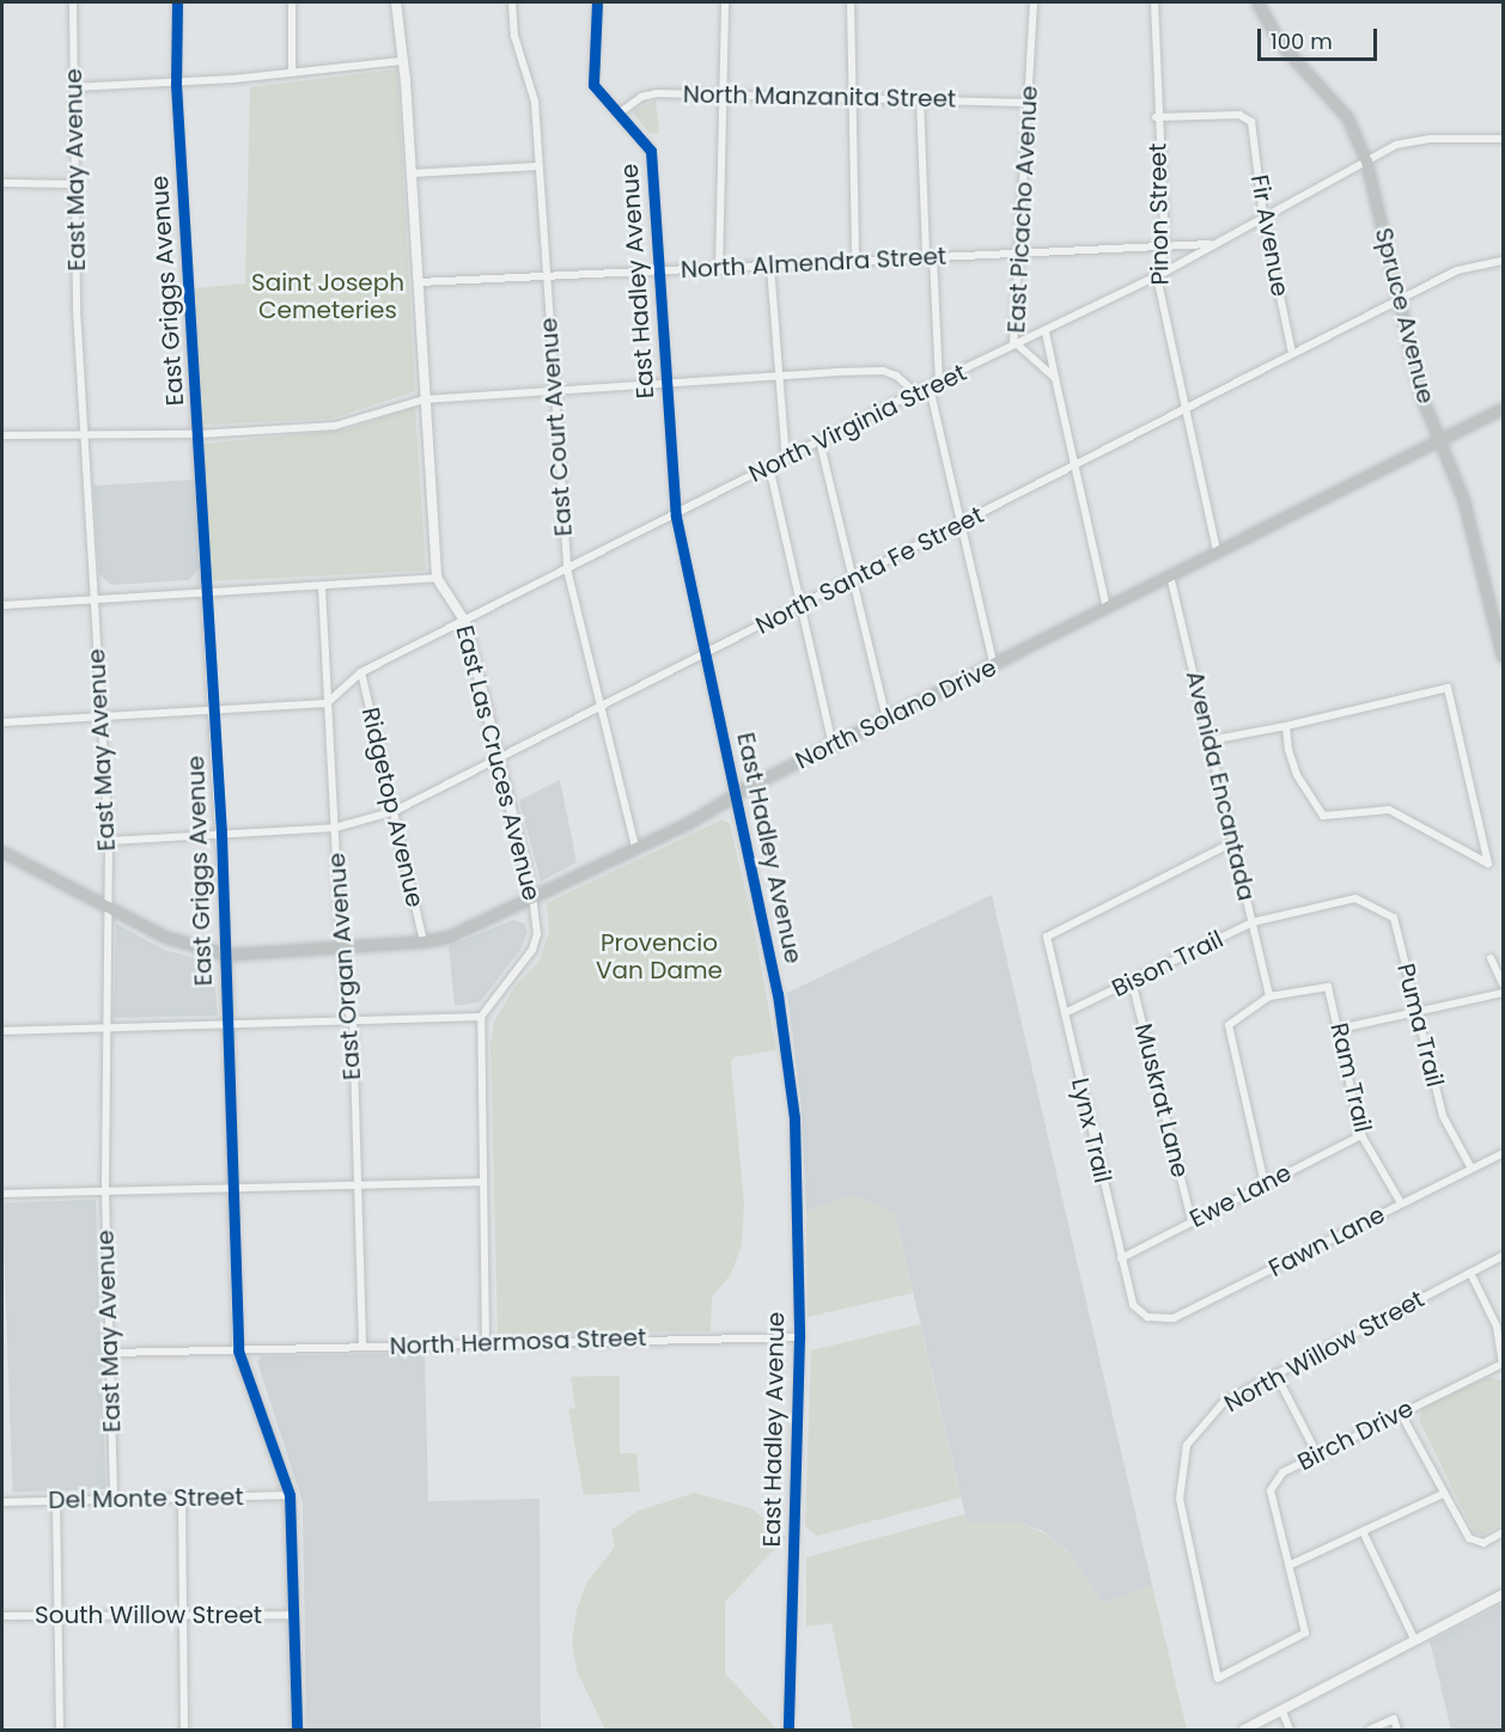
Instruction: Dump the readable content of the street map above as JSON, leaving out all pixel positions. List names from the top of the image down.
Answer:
{
  "streets": {
    "main road": ["Spruce Avenue", "North Solano Drive"],
    "street": [
      "North Manzanita Street",
      "East May Avenue",
      "East Picacho Avenue",
      "Pinon Street",
      "Fir Avenue",
      "North Almendra Street",
      "East Hadley Avenue",
      "East Griggs Avenue",
      "North Virginia Street",
      "East Court Avenue",
      "North Santa Fe Street",
      "East Las Cruces Avenue",
      "Avenida Encantada",
      "Ridgetop Avenue",
      "Bison Trail",
      "East Organ Avenue",
      "Puma Trail",
      "Ram Trail",
      "Muskrat Lane",
      "Lynx Trail",
      "Ewe Lane",
      "Fawn Lane",
      "North Hermosa Street",
      "North Willow Street",
      "Birch Drive",
      "Del Monte Street",
      "South Willow Street"
    ]
  },
  "crossings": [
    ["North Manzanita Street", "East Picacho Avenue"],
    ["North Manzanita Street", "East Hadley Avenue"],
    ["East May Avenue", "North Santa Fe Street"],
    ["East May Avenue", "North Solano Drive"],
    ["East May Avenue", "North Hermosa Street"],
    ["East May Avenue", "Del Monte Street"],
    ["East Picacho Avenue", "North Almendra Street"],
    ["East Picacho Avenue", "North Virginia Street"],
    ["Pinon Street", "Fir Avenue"],
    ["Pinon Street", "North Almendra Street"],
    ["Pinon Street", "North Virginia Street"],
    ["Pinon Street", "North Santa Fe Street"],
    ["Pinon Street", "North Solano Drive"],
    ["Fir Avenue", "North Virginia Street"],
    ["Fir Avenue", "North Santa Fe Street"],
    ["North Almendra Street", "East Hadley Avenue"],
    ["North Almendra Street", "North Virginia Street"],
    ["North Almendra Street", "East Court Avenue"],
    ["North Almendra Street", "East Las Cruces Avenue"],
    ["East Hadley Avenue", "North Virginia Street"],
    ["East Hadley Avenue", "North Santa Fe Street"],
    ["East Hadley Avenue", "North Solano Drive"],
    ["East Hadley Avenue", "North Hermosa Street"],
    ["East Griggs Avenue", "North Santa Fe Street"],
    ["East Griggs Avenue", "North Solano Drive"],
    ["East Griggs Avenue", "North Hermosa Street"],
    ["East Griggs Avenue", "Del Monte Street"],
    ["East Griggs Avenue", "South Willow Street"],
    ["Spruce Avenue", "North Virginia Street"],
    ["Spruce Avenue", "North Santa Fe Street"],
    ["Spruce Avenue", "North Solano Drive"],
    ["North Virginia Street", "East Court Avenue"],
    ["North Virginia Street", "East Las Cruces Avenue"],
    ["North Virginia Street", "Ridgetop Avenue"],
    ["North Virginia Street", "East Organ Avenue"],
    ["East Court Avenue", "North Santa Fe Street"],
    ["East Court Avenue", "North Solano Drive"],
    ["North Santa Fe Street", "East Las Cruces Avenue"],
    ["North Santa Fe Street", "Ridgetop Avenue"],
    ["North Santa Fe Street", "East Organ Avenue"],
    ["North Solano Drive", "East Las Cruces Avenue"],
    ["North Solano Drive", "Avenida Encantada"],
    ["North Solano Drive", "Ridgetop Avenue"],
    ["North Solano Drive", "East Organ Avenue"],
    ["Avenida Encantada", "Bison Trail"],
    ["Avenida Encantada", "Ram Trail"],
    ["Avenida Encantada", "Lynx Trail"],
    ["Bison Trail", "Puma Trail"],
    ["Bison Trail", "Muskrat Lane"],
    ["Bison Trail", "Lynx Trail"],
    ["East Organ Avenue", "North Hermosa Street"],
    ["Puma Trail", "Fawn Lane"],
    ["Ram Trail", "Ewe Lane"],
    ["Ram Trail", "Fawn Lane"],
    ["Muskrat Lane", "Ewe Lane"],
    ["Lynx Trail", "Ewe Lane"],
    ["Lynx Trail", "Fawn Lane"],
    ["North Willow Street", "Birch Drive"]
  ],
  "parks": ["Saint Joseph Cemeteries", "Provencio Van Dame"],
  "scale_bar": "100 m"
}
